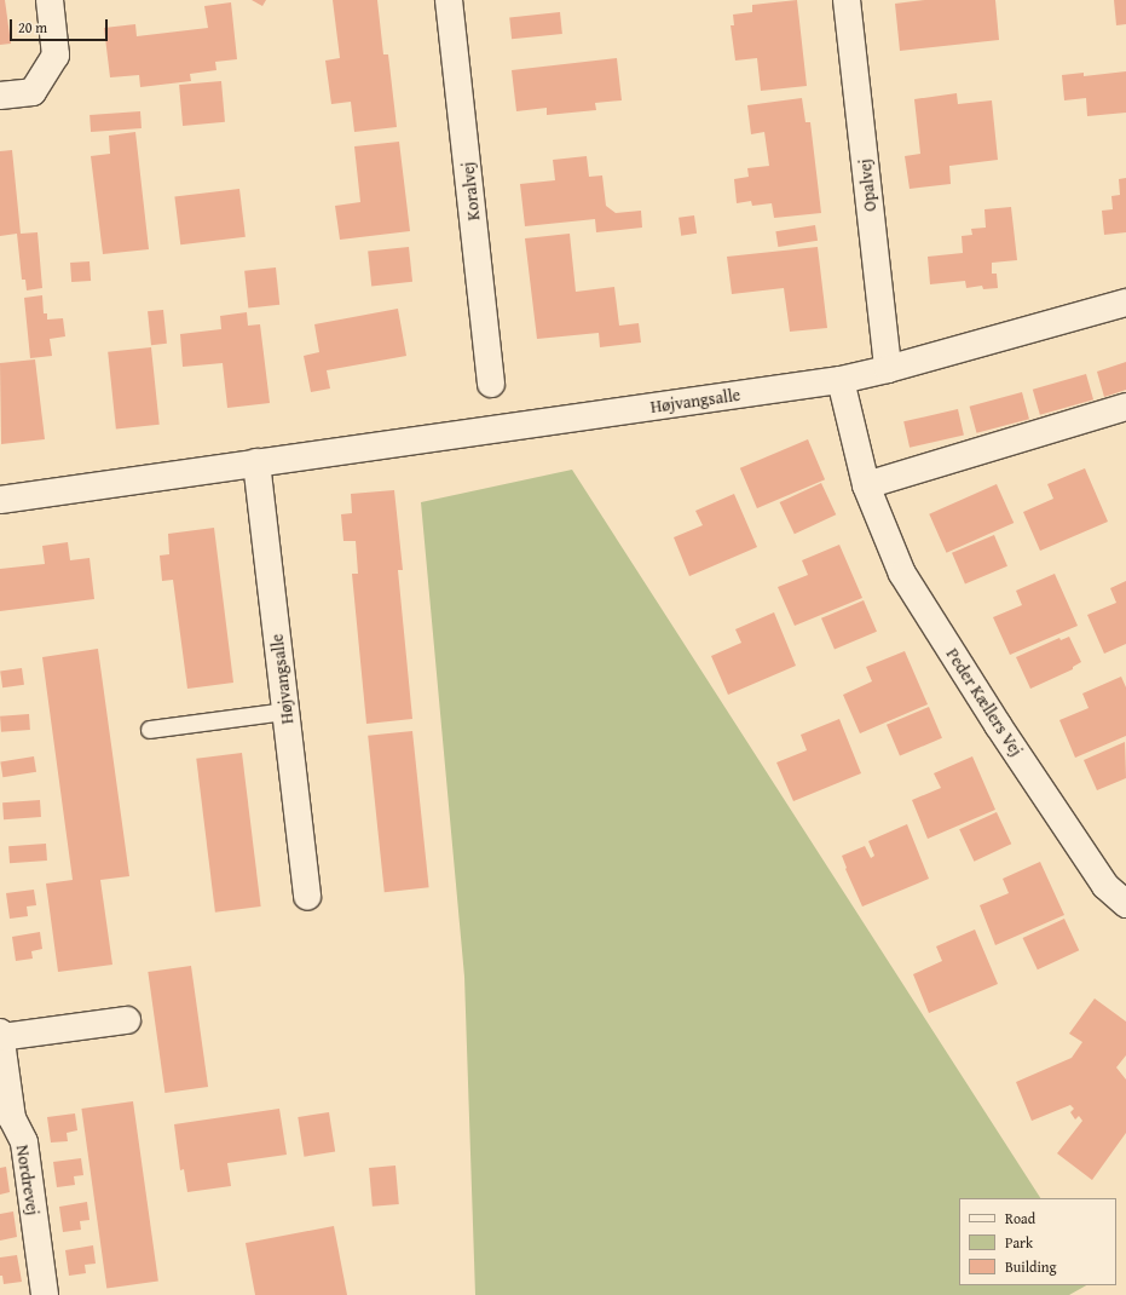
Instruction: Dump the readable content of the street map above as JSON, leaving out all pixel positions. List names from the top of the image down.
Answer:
{
  "streets": {
    "street": [
      "Opalvej",
      "Koralvej",
      "Højvangsalle",
      "Peder Kællers Vej",
      "Nordrevej"
    ]
  },
  "crossings": [
    ["Opalvej", "Højvangsalle"],
    ["Højvangsalle", "Peder Kællers Vej"]
  ],
  "legend": ["Road", "Park", "Building"],
  "scale_bar": "20 m"
}
